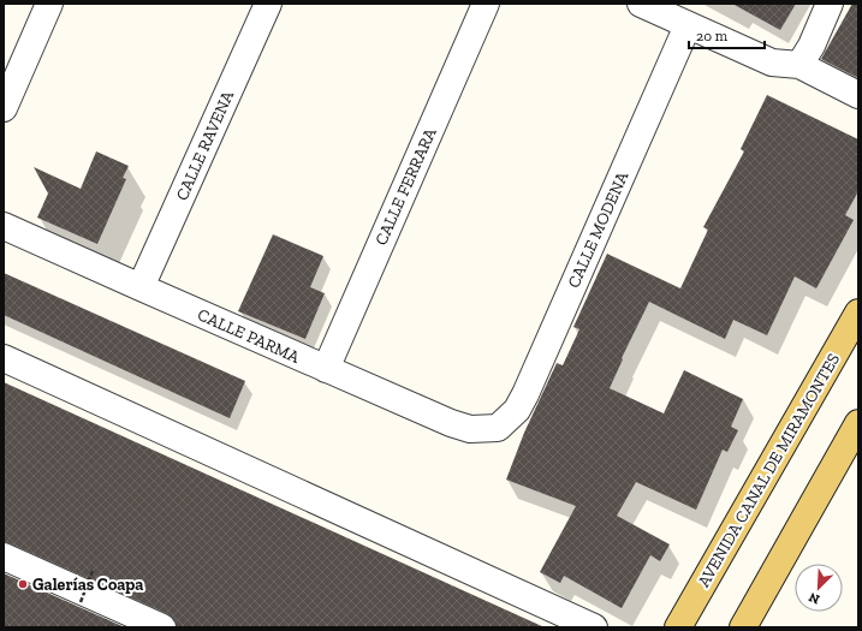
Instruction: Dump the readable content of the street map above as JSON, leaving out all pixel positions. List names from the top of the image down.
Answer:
{
  "streets": {
    "main road": ["AVENIDA CANAL DE MIRAMONTES"],
    "street": [
      "CALLE RAVENA",
      "CALLE FERRARA",
      "CALLE MODENA",
      "CALLE PARMA"
    ]
  },
  "crossings": [
    ["CALLE RAVENA", "CALLE PARMA"],
    ["CALLE FERRARA", "CALLE PARMA"],
    ["CALLE MODENA", "CALLE PARMA"]
  ],
  "places": ["Galerías Coapa"],
  "scale_bar": "20 m",
  "north": "bottom left"
}
